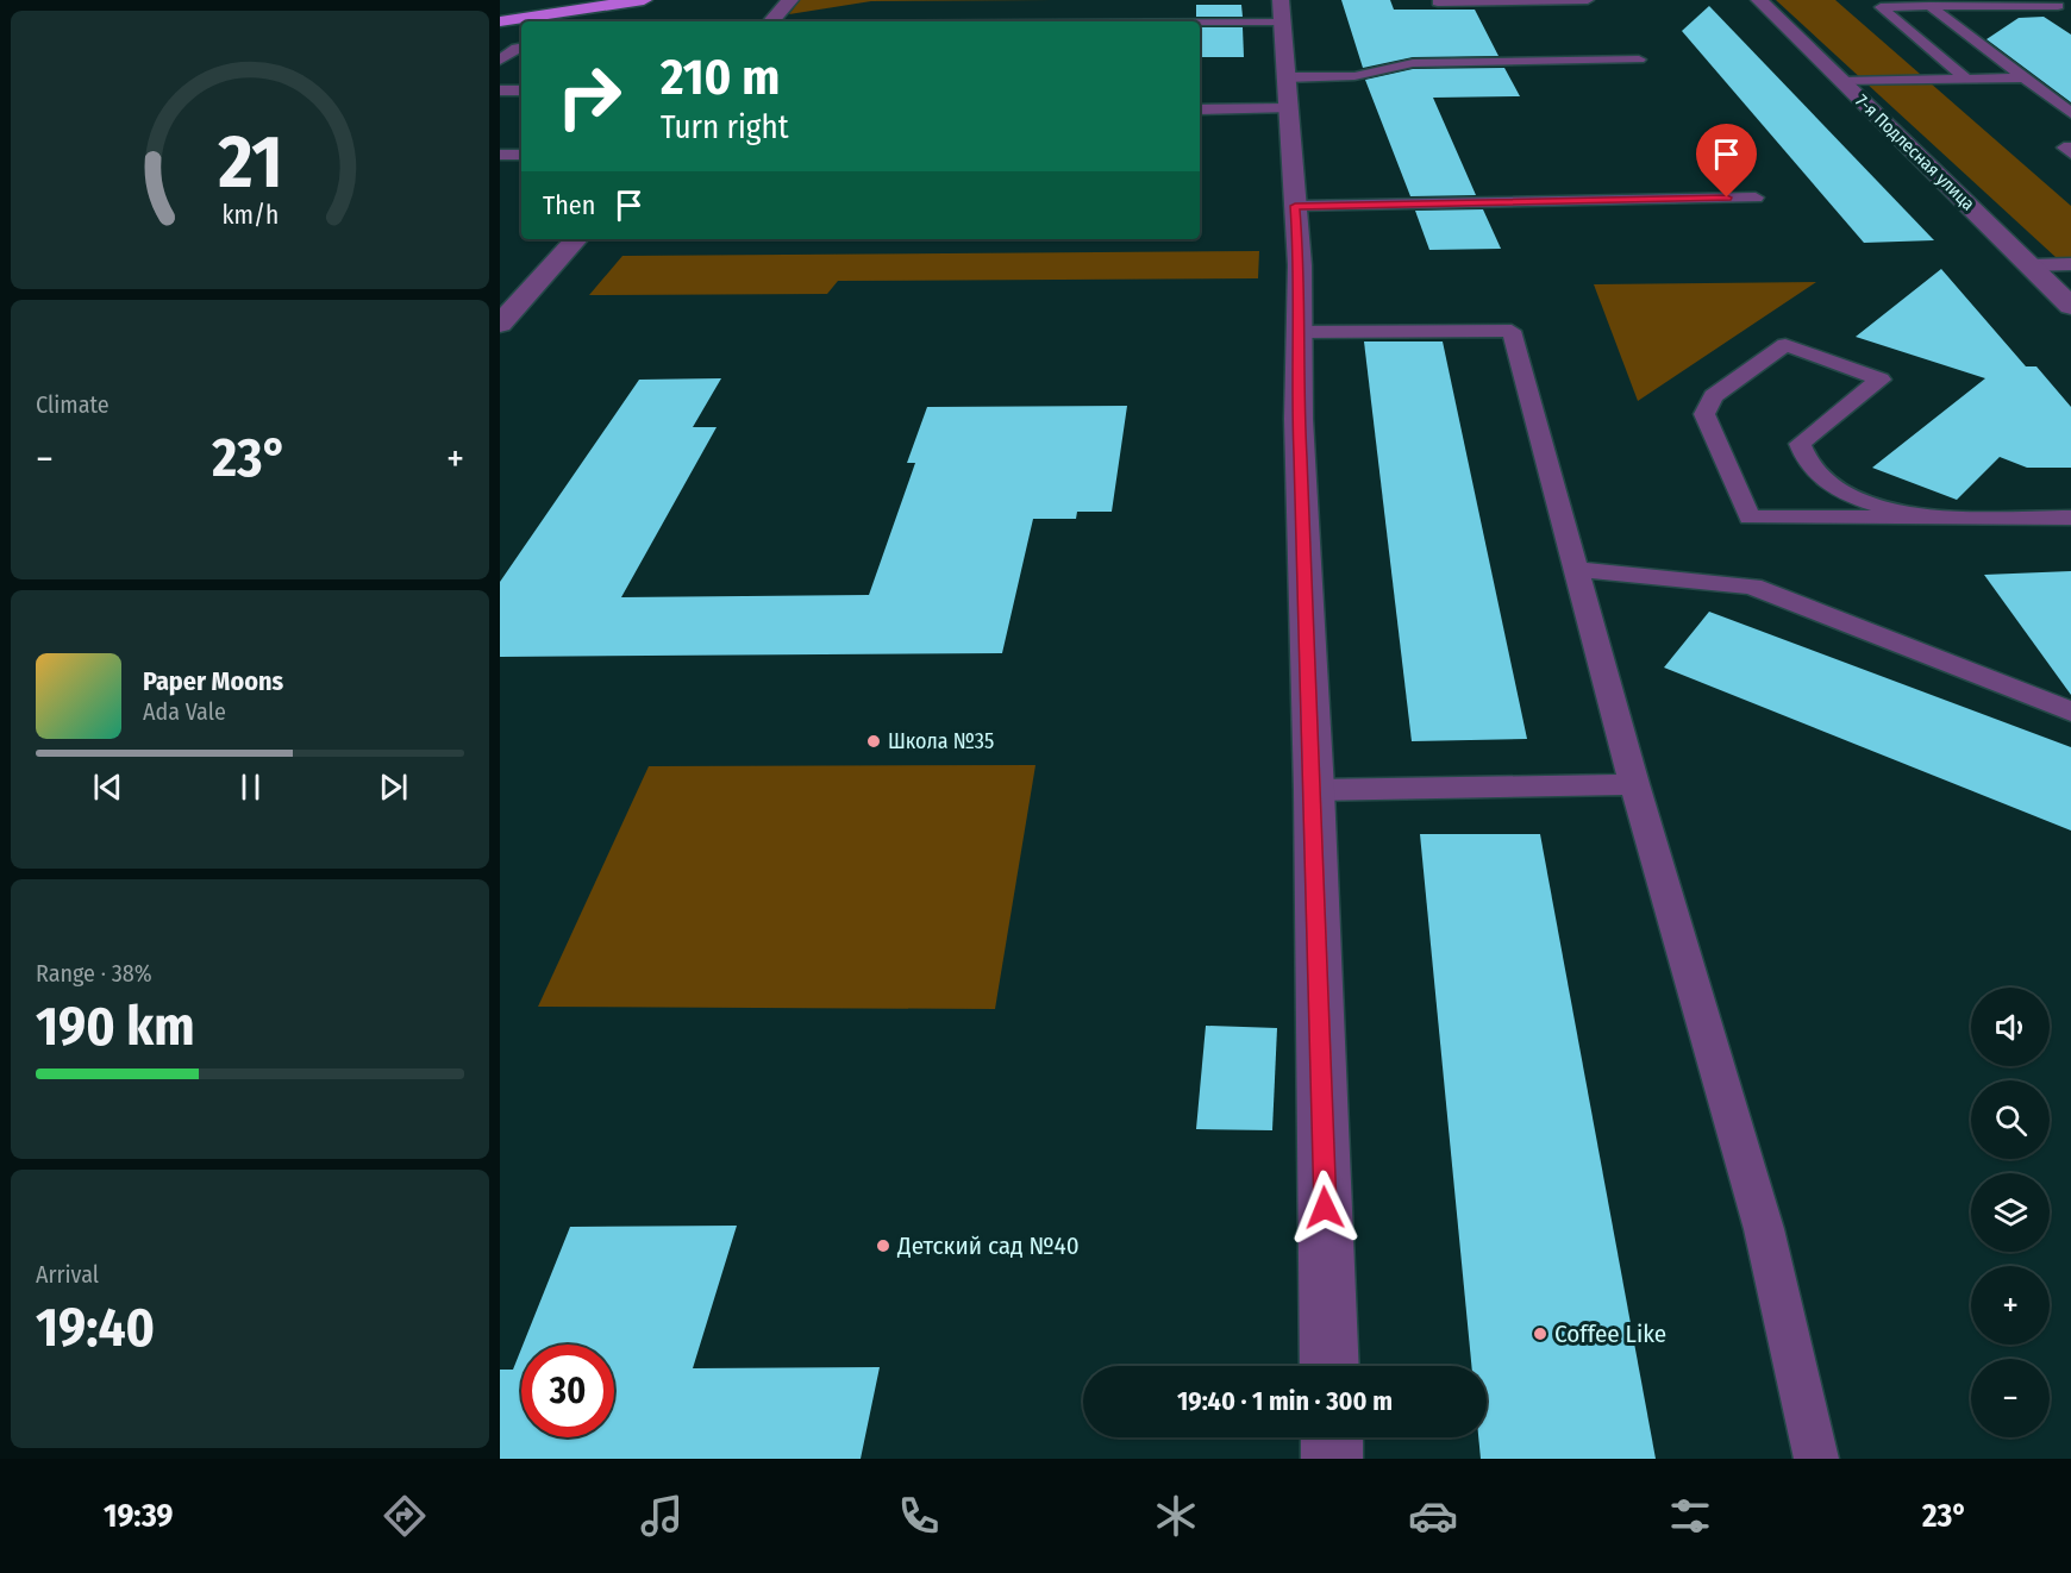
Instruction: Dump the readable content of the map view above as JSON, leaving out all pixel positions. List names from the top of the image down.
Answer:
{
  "streets": {
    "street": ["7-я Подлесная улица"]
  },
  "places": ["Школа №35", "Детский сад №40", "Coffee Like"],
  "page": {
    "turn": ["210 m", "Turn right"],
    "then": "Then",
    "tile": [
      "Climate",
      ["Range · 38%", "190 km"],
      ["Arrival", "19:40"]
    ],
    "heat": ["−", "23°", "+"],
    "song": ["Paper Moons", "Ada Vale"],
    "map_buttons": ["+", "−"],
    "limit": "30",
    "trip": "19:40 · 1 min · 300 m",
    "tabs": ["19:39", "23°"],
    "gauge": ["21", "km/h"]
  }
}
